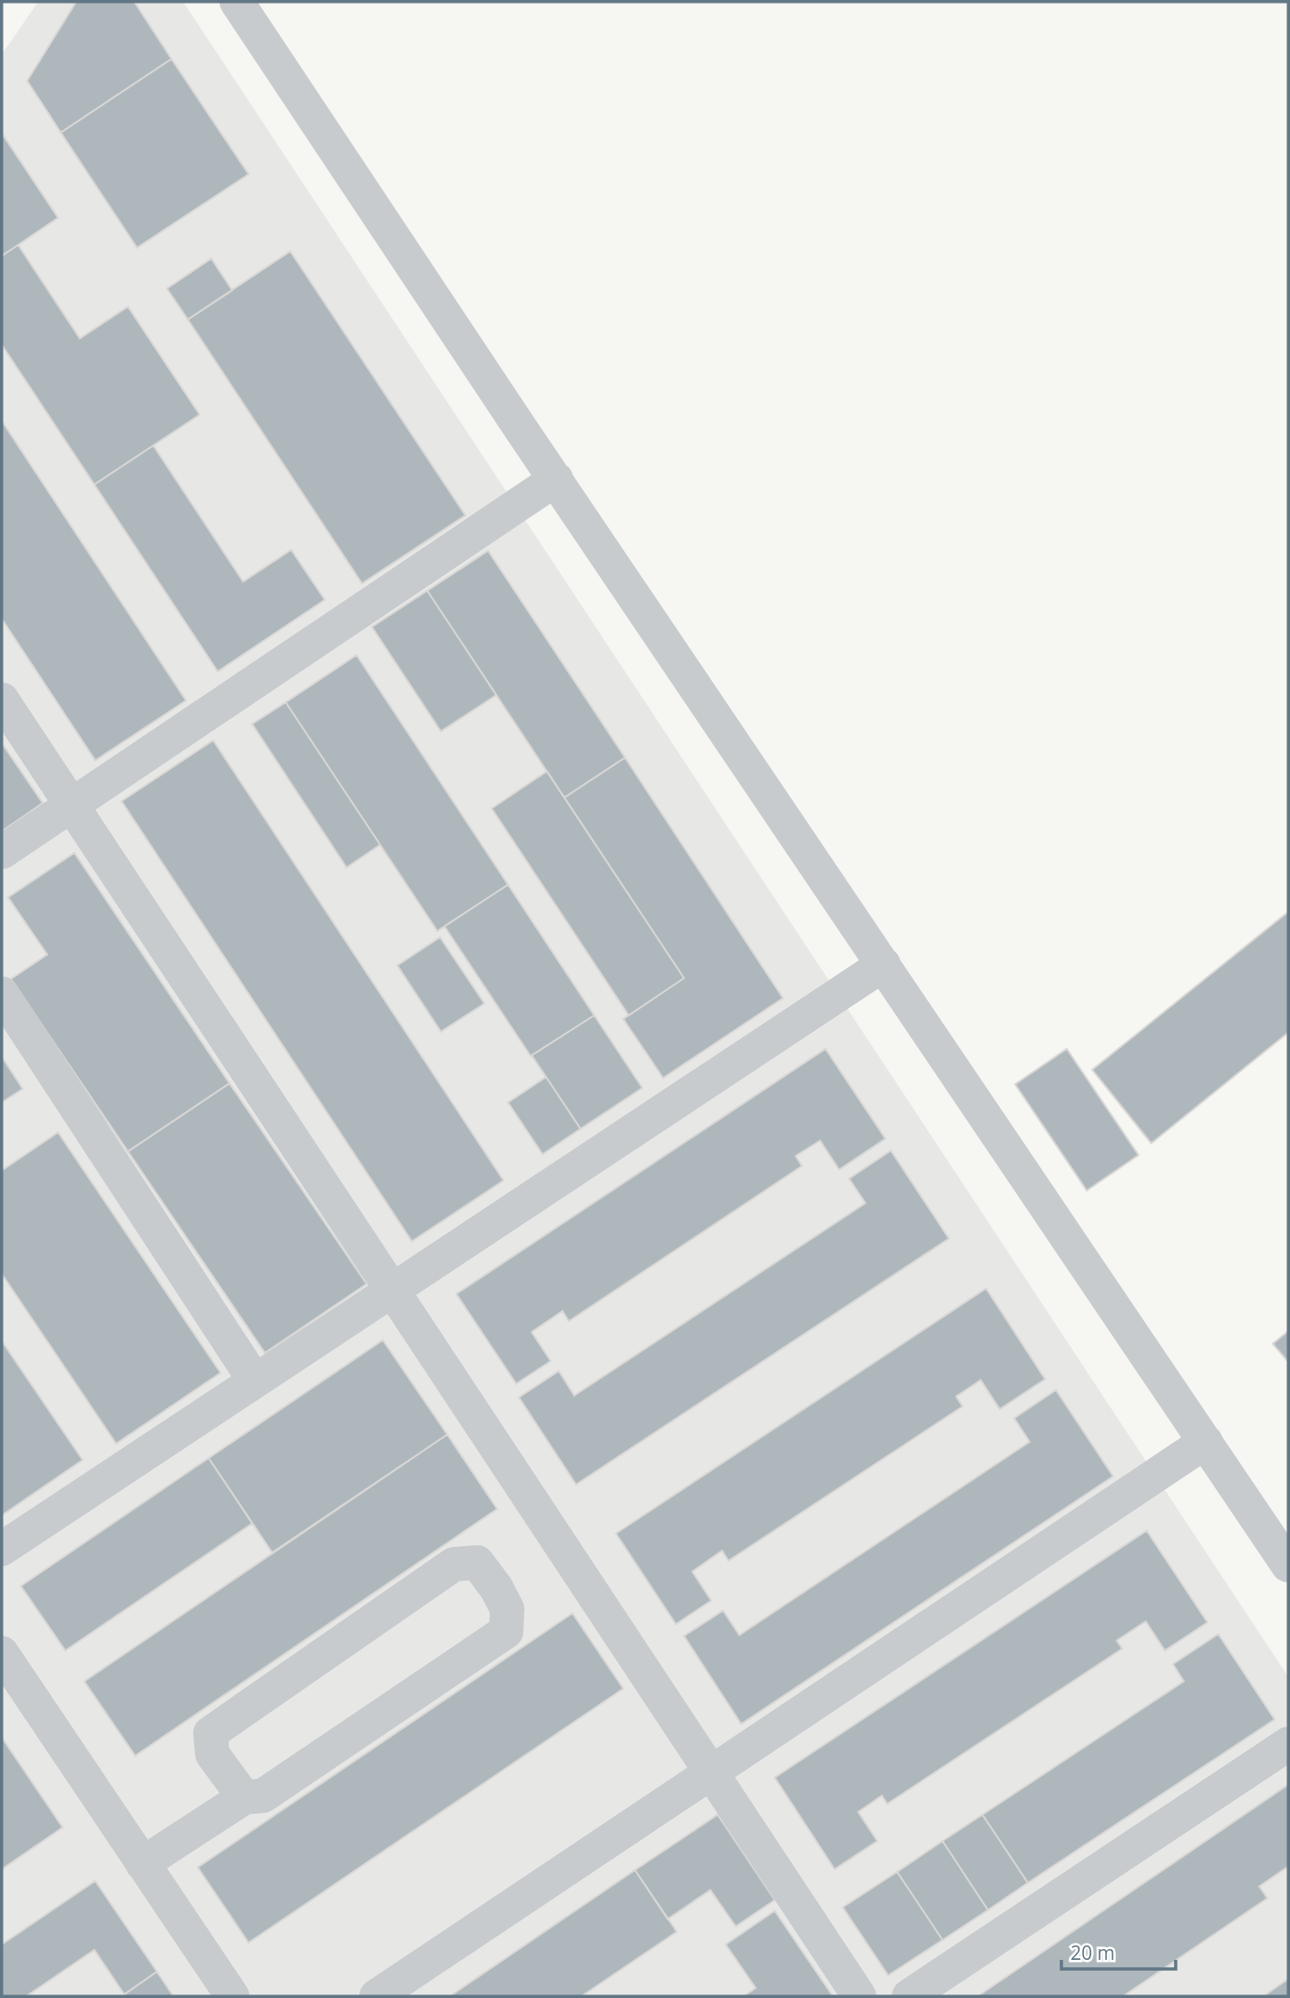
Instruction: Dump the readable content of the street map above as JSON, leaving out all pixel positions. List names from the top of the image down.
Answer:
{
  "scale_bar": "20 m"
}
